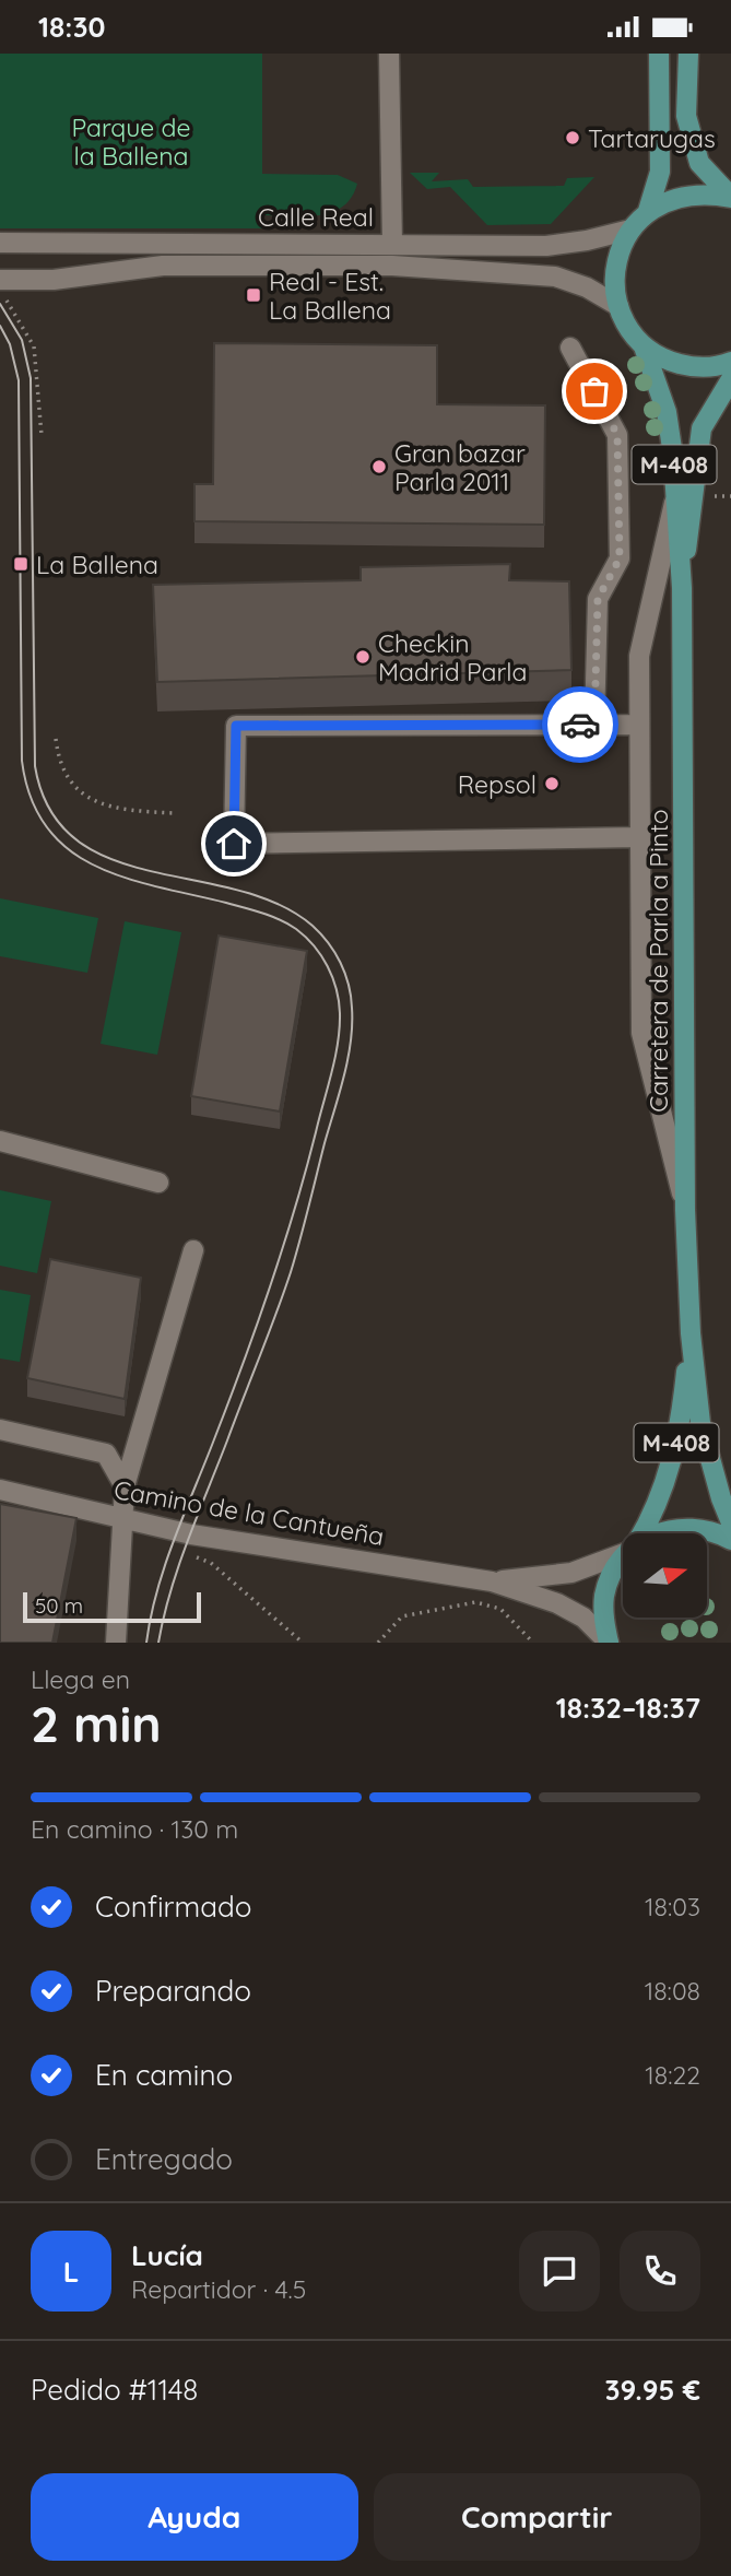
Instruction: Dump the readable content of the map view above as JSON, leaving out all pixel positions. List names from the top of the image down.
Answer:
{
  "streets": {
    "main road": ["M-408", "Carretera de Parla a Pinto"],
    "street": ["Calle Real", "Camino de la Cantueña"]
  },
  "crossings": [
    ["Calle Real", "M-408"],
    ["M-408", "Carretera de Parla a Pinto"],
    ["M-408", "Camino de la Cantueña"]
  ],
  "parks": ["Parque de la Ballena"],
  "places": {
    "other": [
      "Tartarugas",
      "Gran bazar Parla 2011",
      "Checkin Madrid Parla",
      "Repsol"
    ],
    "transit": ["Real - Est. La Ballena", "La Ballena"]
  },
  "scale_bar": "50 m",
  "north": "right",
  "page": {
    "status": "18:30",
    "scale": "50 m",
    "heading": ["2 min", "Llega en", "18:32–18:37"],
    "panel": [
      "Lucía",
      "Repartidor · 4.5",
      "Pedido #1148",
      "39.95 €"
    ],
    "bar": "En camino · 130 m",
    "list": [
      ["Confirmado", "18:03"],
      ["Preparando", "18:08"],
      ["En camino", "18:22"],
      "Entregado"
    ],
    "round": "L",
    "buttons": ["Ayuda", "Compartir"]
  }
}
